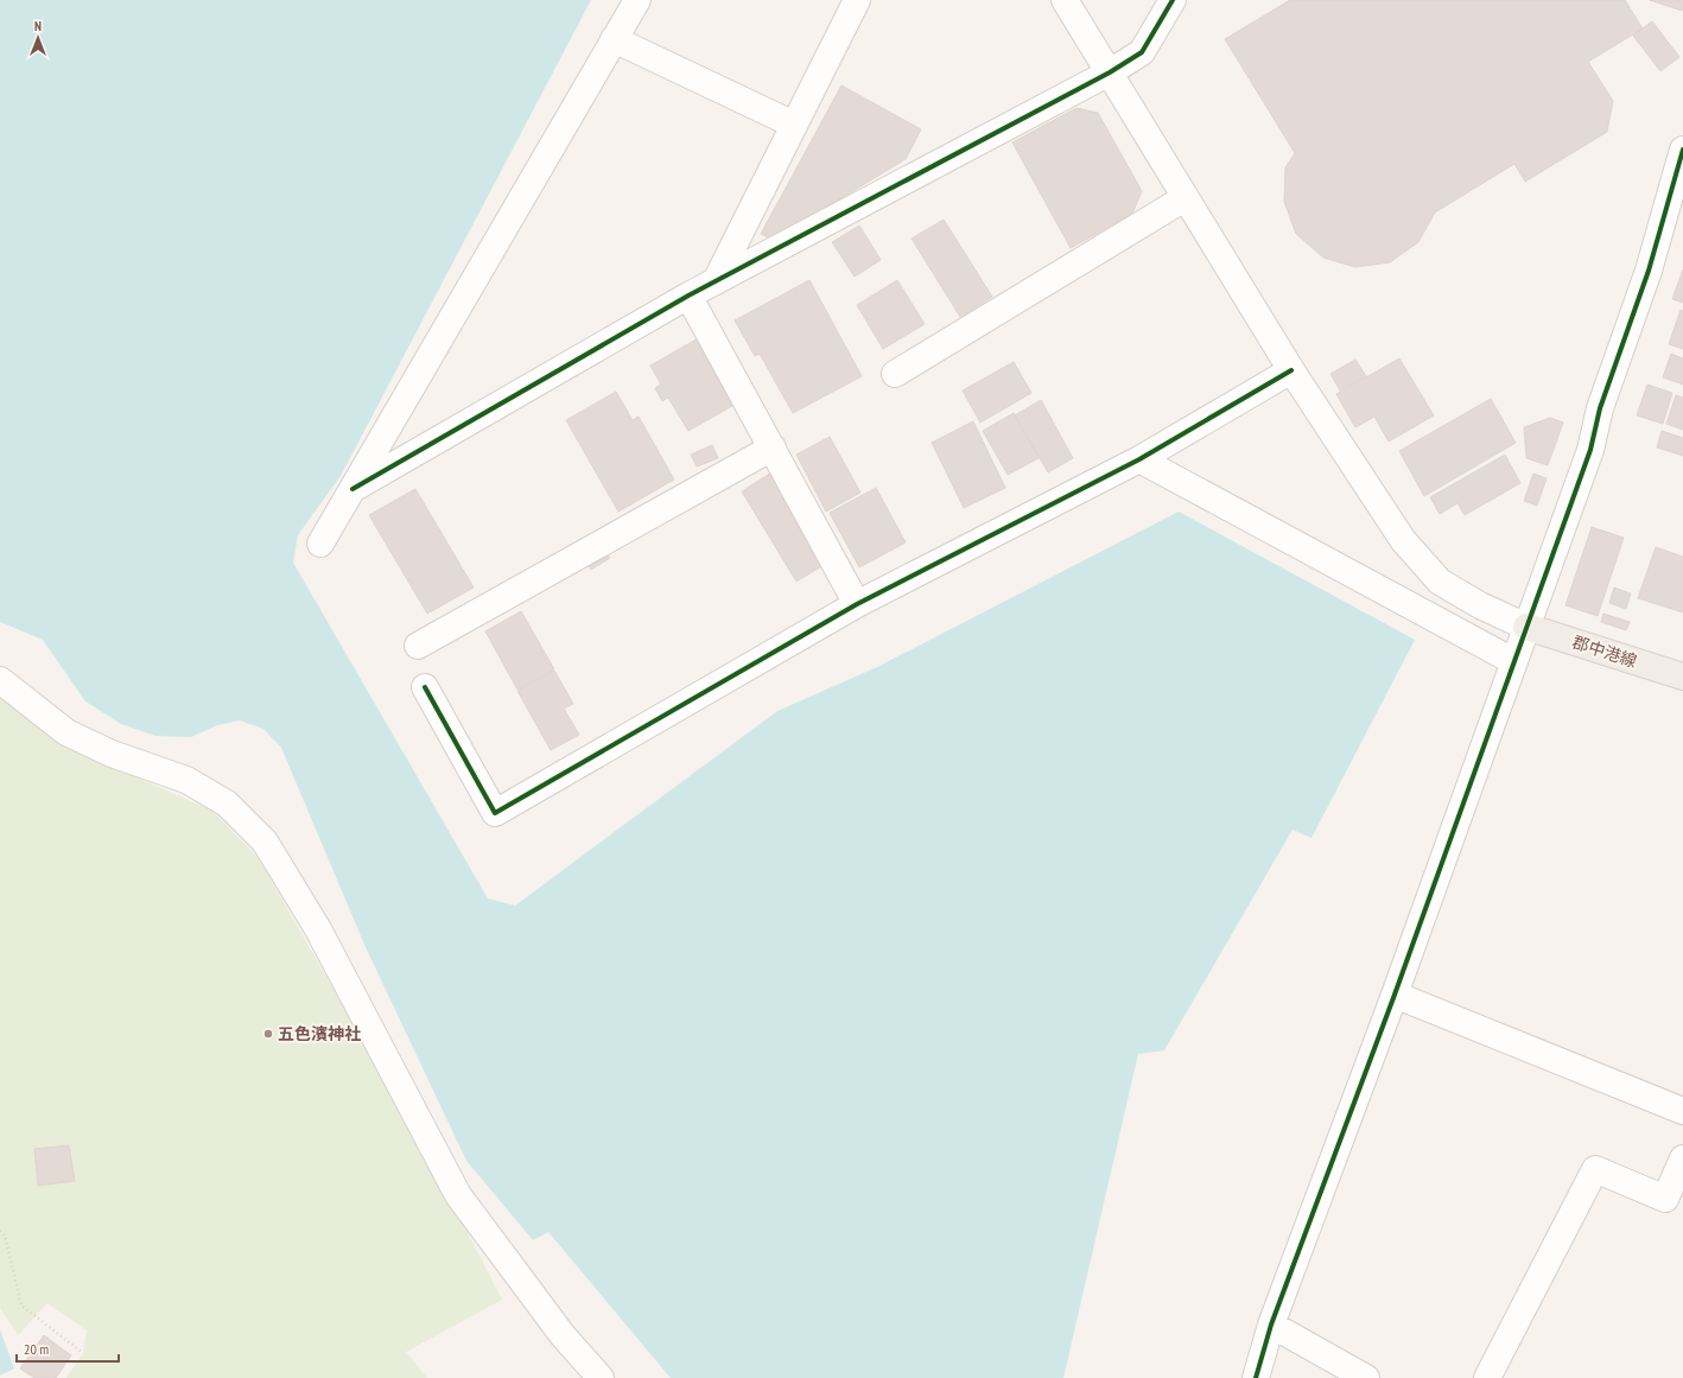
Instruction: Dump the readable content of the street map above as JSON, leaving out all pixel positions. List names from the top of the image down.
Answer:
{
  "streets": {
    "main road": ["郡中港線"]
  },
  "places": ["五色濱神社"],
  "scale_bar": "20 m",
  "north": "top"
}
